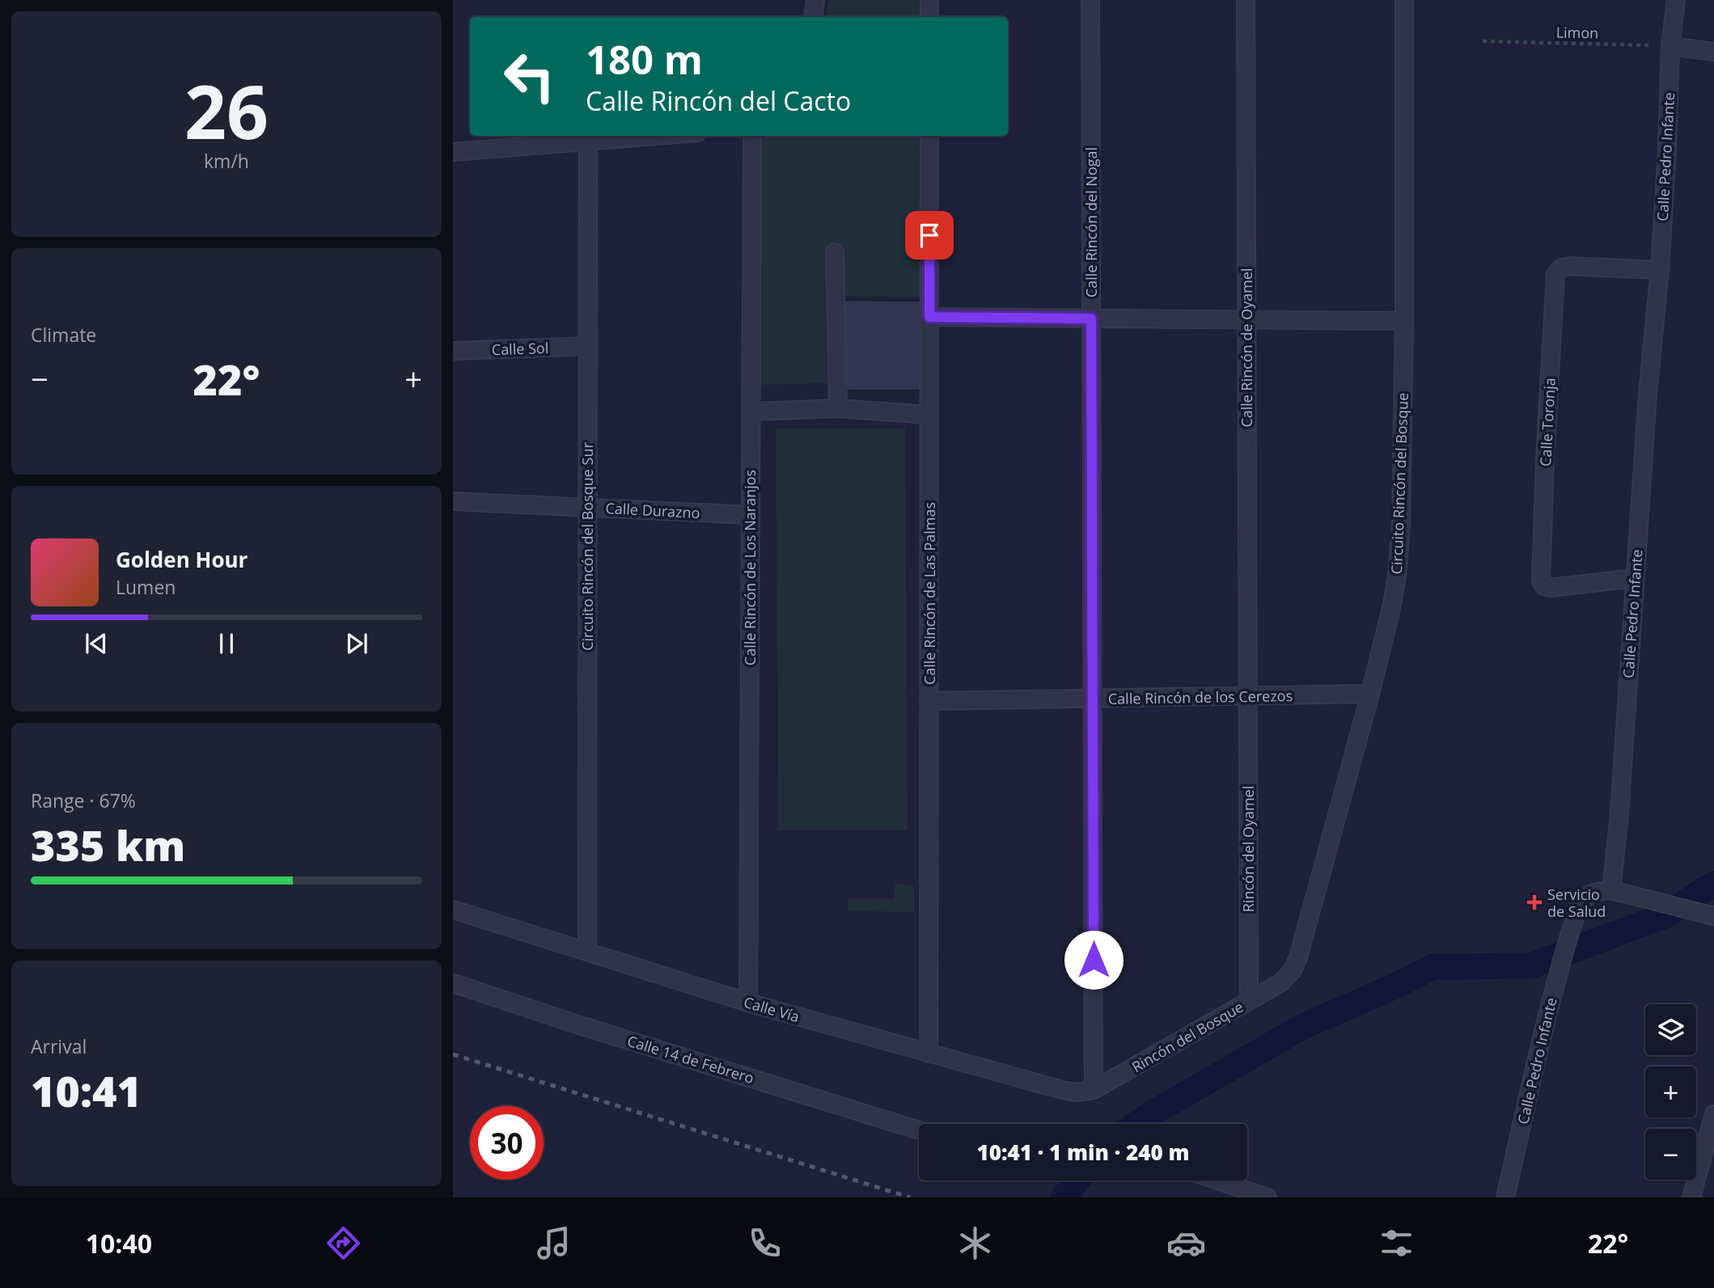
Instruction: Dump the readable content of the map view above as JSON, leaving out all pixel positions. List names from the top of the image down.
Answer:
{
  "streets": {
    "street": [
      "Calle Pedro Infante",
      "Calle Rincón del Nogal",
      "Calle Rincón de Oyamel",
      "Calle Sol",
      "Calle Toronja",
      "Circuito Rincón del Bosque",
      "Calle Durazno",
      "Circuito Rincón del Bosque Sur",
      "Calle Rincón de Los Naranjos",
      "Calle Rincón de Las Palmas",
      "Calle Rincón de los Cerezos",
      "Rincón del Oyamel",
      "Calle Vía",
      "Rincón del Bosque",
      "Calle 14 de Febrero"
    ],
    "path": ["Limon"]
  },
  "crossings": [
    ["Limon", "Calle Pedro Infante"],
    ["Calle Pedro Infante", "Calle Toronja"],
    ["Calle Rincón del Nogal", "Calle Rincón de los Cerezos"],
    ["Calle Rincón del Nogal", "Calle Vía"],
    ["Calle Rincón del Nogal", "Rincón del Bosque"],
    ["Calle Rincón de Oyamel", "Calle Rincón de los Cerezos"],
    ["Calle Rincón de Oyamel", "Rincón del Oyamel"],
    ["Calle Sol", "Circuito Rincón del Bosque Sur"],
    ["Circuito Rincón del Bosque", "Calle Rincón de los Cerezos"],
    ["Circuito Rincón del Bosque", "Rincón del Bosque"],
    ["Calle Durazno", "Circuito Rincón del Bosque Sur"],
    ["Calle Durazno", "Calle Rincón de Los Naranjos"],
    ["Circuito Rincón del Bosque Sur", "Calle Vía"],
    ["Calle Rincón de Los Naranjos", "Calle Vía"],
    ["Calle Rincón de Las Palmas", "Calle Rincón de los Cerezos"],
    ["Calle Rincón de Las Palmas", "Calle Vía"],
    ["Calle Rincón de los Cerezos", "Rincón del Oyamel"],
    ["Rincón del Oyamel", "Rincón del Bosque"],
    ["Calle Vía", "Rincón del Bosque"]
  ],
  "places": {
    "health": ["Servicio de Salud"]
  },
  "page": {
    "tile": [
      ["26", "km/h"],
      "Climate",
      ["Range · 67%", "335 km"],
      ["Arrival", "10:41"]
    ],
    "turn": ["180 m", "Calle Rincón del Cacto"],
    "heat": ["−", "22°", "+"],
    "song": ["Golden Hour", "Lumen"],
    "map_buttons": ["+", "−"],
    "limit": "30",
    "trip": "10:41 · 1 min · 240 m",
    "tabs": ["10:40", "22°"]
  }
}
